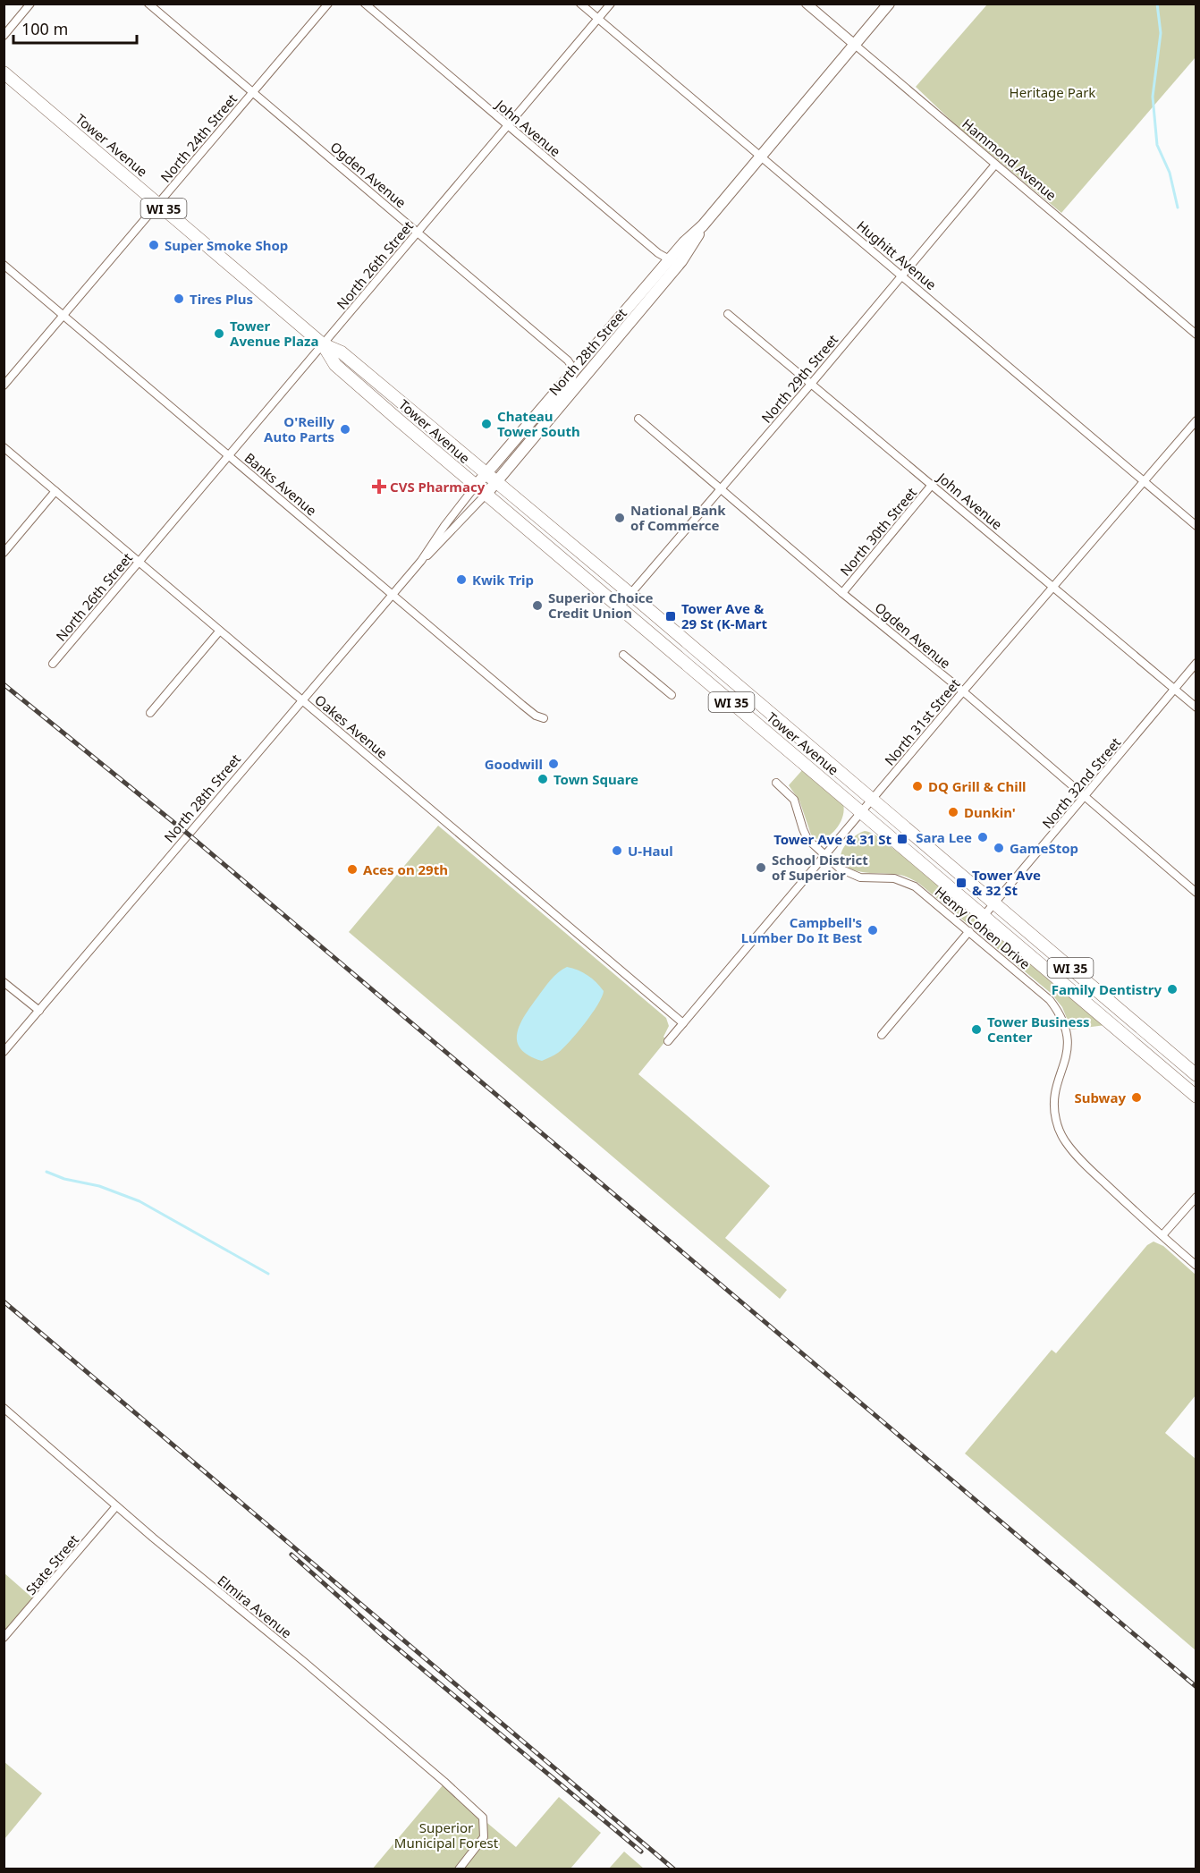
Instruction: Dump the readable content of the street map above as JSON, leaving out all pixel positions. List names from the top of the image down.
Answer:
{
  "streets": {
    "main road": ["Tower Avenue", "WI 35", "North 28th Street"],
    "street": [
      "John Avenue",
      "North 24th Street",
      "Hammond Avenue",
      "Ogden Avenue",
      "Hughitt Avenue",
      "North 26th Street",
      "North 29th Street",
      "Banks Avenue",
      "North 30th Street",
      "North 31st Street",
      "Oakes Avenue",
      "North 32nd Street",
      "Henry Cohen Drive",
      "State Street",
      "Elmira Avenue"
    ]
  },
  "crossings": [
    ["John Avenue", "North 26th Street"],
    ["John Avenue", "North 28th Street"],
    ["John Avenue", "North 29th Street"],
    ["John Avenue", "North 30th Street"],
    ["John Avenue", "North 31st Street"],
    ["John Avenue", "North 32nd Street"],
    ["North 24th Street", "Tower Avenue"],
    ["North 24th Street", "Ogden Avenue"],
    ["North 24th Street", "Banks Avenue"],
    ["Tower Avenue", "North 26th Street"],
    ["Tower Avenue", "North 28th Street"],
    ["Tower Avenue", "North 29th Street"],
    ["Tower Avenue", "North 31st Street"],
    ["Tower Avenue", "North 32nd Street"],
    ["Hammond Avenue", "North 28th Street"],
    ["Hammond Avenue", "North 29th Street"],
    ["Ogden Avenue", "North 26th Street"],
    ["Ogden Avenue", "North 28th Street"],
    ["Ogden Avenue", "North 29th Street"],
    ["Ogden Avenue", "North 30th Street"],
    ["Ogden Avenue", "North 31st Street"],
    ["Ogden Avenue", "North 32nd Street"],
    ["Hughitt Avenue", "North 26th Street"],
    ["Hughitt Avenue", "North 28th Street"],
    ["Hughitt Avenue", "North 29th Street"],
    ["Hughitt Avenue", "North 31st Street"],
    ["North 26th Street", "Banks Avenue"],
    ["North 26th Street", "Oakes Avenue"],
    ["North 28th Street", "Banks Avenue"],
    ["North 28th Street", "Oakes Avenue"],
    ["North 31st Street", "Oakes Avenue"],
    ["North 31st Street", "Henry Cohen Drive"],
    ["State Street", "Elmira Avenue"]
  ],
  "parks": ["Heritage Park", "Superior Municipal Forest"],
  "places": {
    "other": [
      "Super Smoke Shop",
      "Tires Plus",
      "Tower Avenue Plaza",
      "Chateau Tower South",
      "O'Reilly Auto Parts",
      "National Bank of Commerce",
      "Kwik Trip",
      "Superior Choice Credit Union",
      "Goodwill",
      "Town Square",
      "DQ Grill & Chill",
      "Dunkin'",
      "Sara Lee",
      "GameStop",
      "U-Haul",
      "School District of Superior",
      "Aces on 29th",
      "Campbell's Lumber Do It Best",
      "Family Dentistry",
      "Tower Business Center",
      "Subway"
    ],
    "health": ["CVS Pharmacy"],
    "transit": ["Tower Ave & 29 St (K-Mart", "Tower Ave & 31 St", "Tower Ave & 32 St"]
  },
  "scale_bar": "100 m"
}
